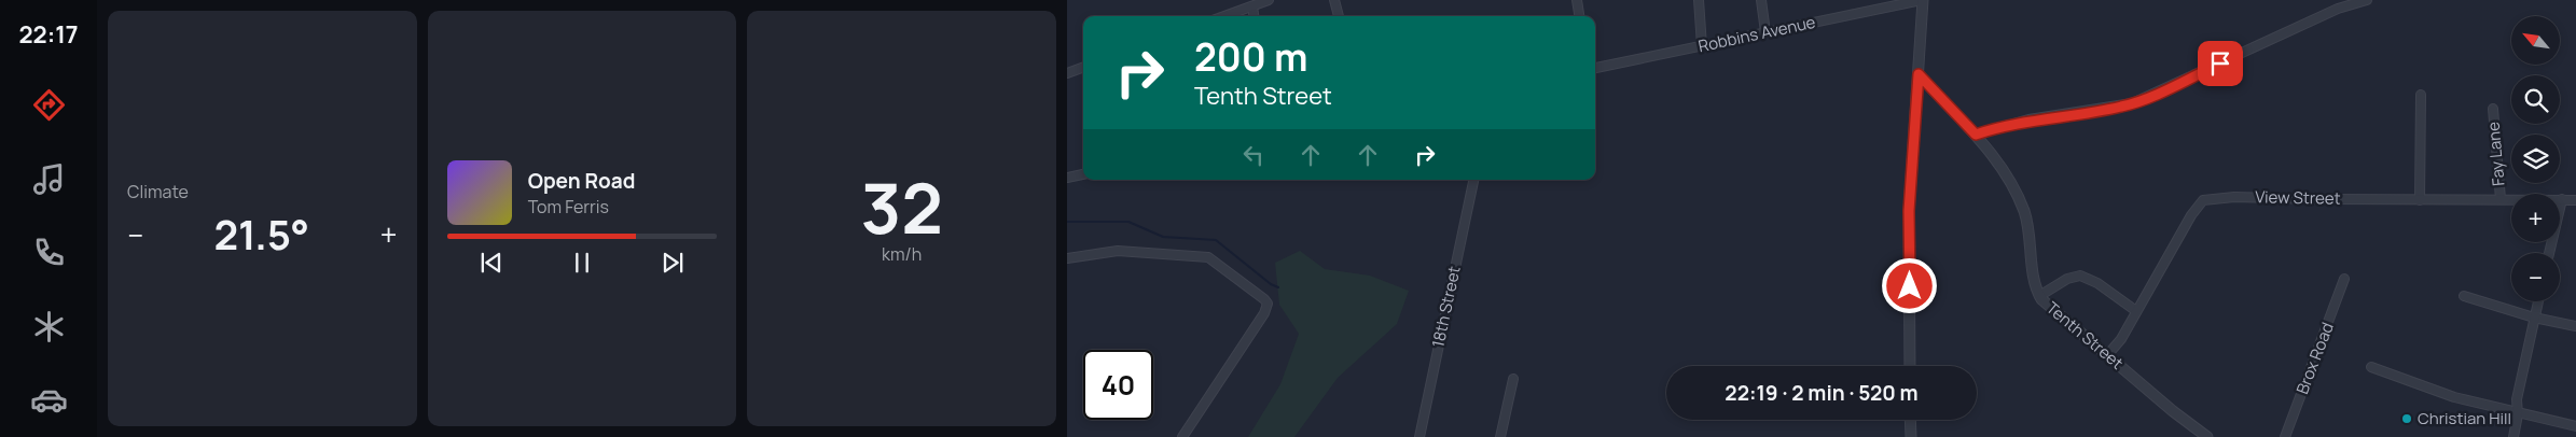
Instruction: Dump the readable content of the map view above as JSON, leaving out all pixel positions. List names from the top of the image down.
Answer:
{
  "streets": {
    "street": [
      "Robbins Avenue",
      "Fay Lane",
      "View Street",
      "18th Street",
      "Tenth Street",
      "Brox Road"
    ]
  },
  "crossings": [
    ["Fay Lane", "View Street"],
    ["View Street", "Tenth Street"]
  ],
  "places": ["Christian Hill"],
  "north": "top left",
  "page": {
    "tabs": "22:17",
    "tile": [
      "Climate",
      ["32", "km/h"]
    ],
    "map_buttons": ["+", "−"],
    "turn": ["200 m", "Tenth Street"],
    "song": ["Open Road", "Tom Ferris"],
    "heat": ["−", "21.5°", "+"],
    "limit": "40",
    "trip": "22:19 · 2 min · 520 m"
  }
}
